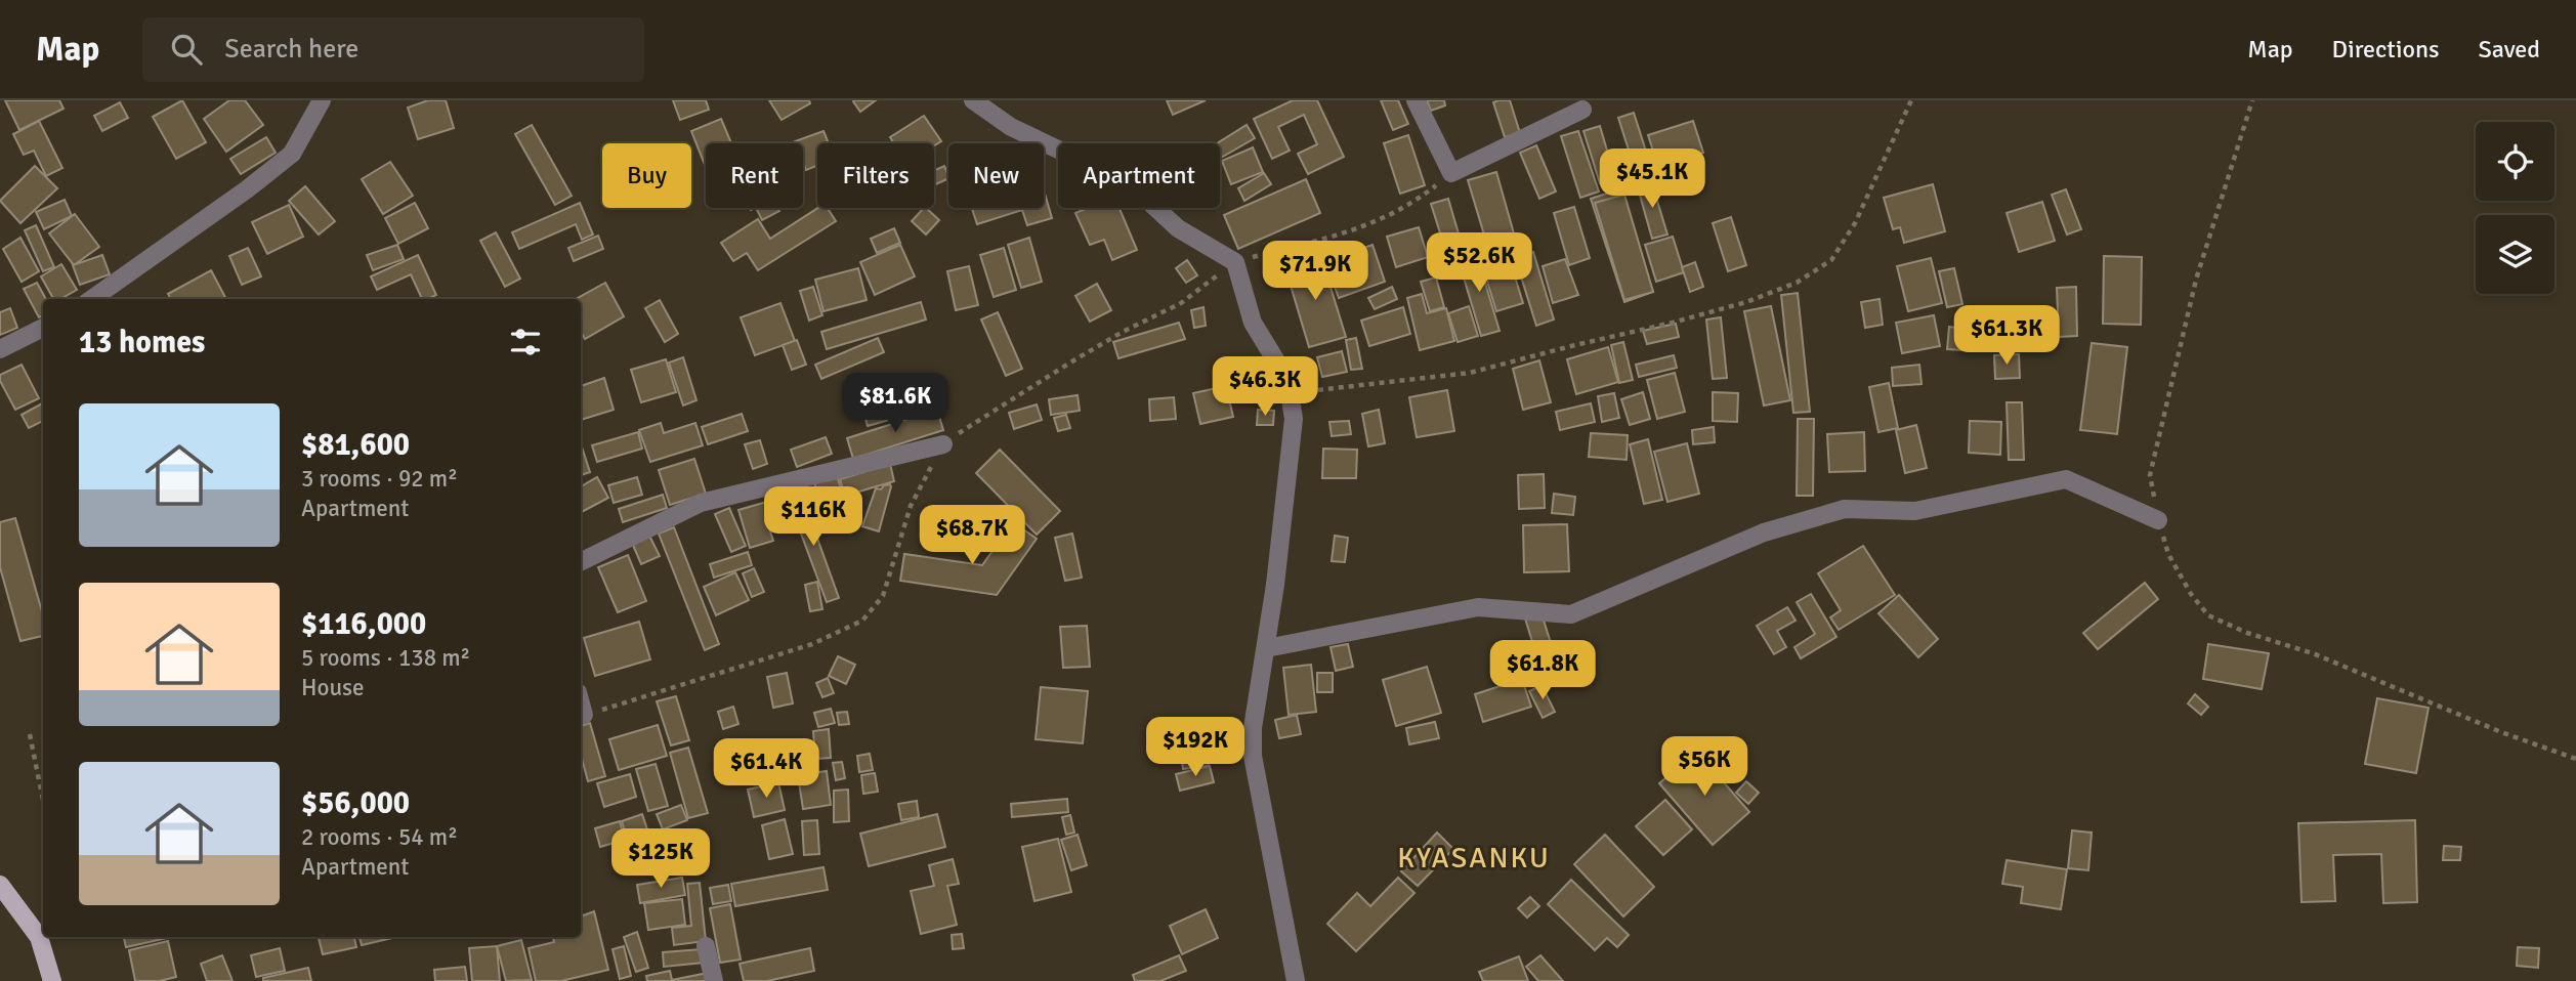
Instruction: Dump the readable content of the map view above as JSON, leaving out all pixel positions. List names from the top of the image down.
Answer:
{
  "districts": ["KYASANKU"],
  "page": {
    "header": "Map",
    "search": "Search here",
    "nav": ["Map", "Directions", "Saved"],
    "chip": [
      "Buy",
      "Rent",
      "Filters",
      "New",
      "Apartment"
    ],
    "price": [
      "$45.1K",
      "$52.6K",
      "$71.9K",
      "$61.3K",
      "$46.3K",
      "$81.6K",
      "$116K",
      "$68.7K",
      "$61.8K",
      "$192K",
      "$56K",
      "$61.4K",
      "$125K"
    ],
    "heading": "13 homes",
    "list": [
      {
        "name": "$81,600",
        "note": "3 rooms · 92 m² · Apartment"
      },
      {
        "name": "$116,000",
        "note": "5 rooms · 138 m² · House"
      },
      {
        "name": "$56,000",
        "note": "2 rooms · 54 m² · Apartment"
      }
    ]
  }
}
